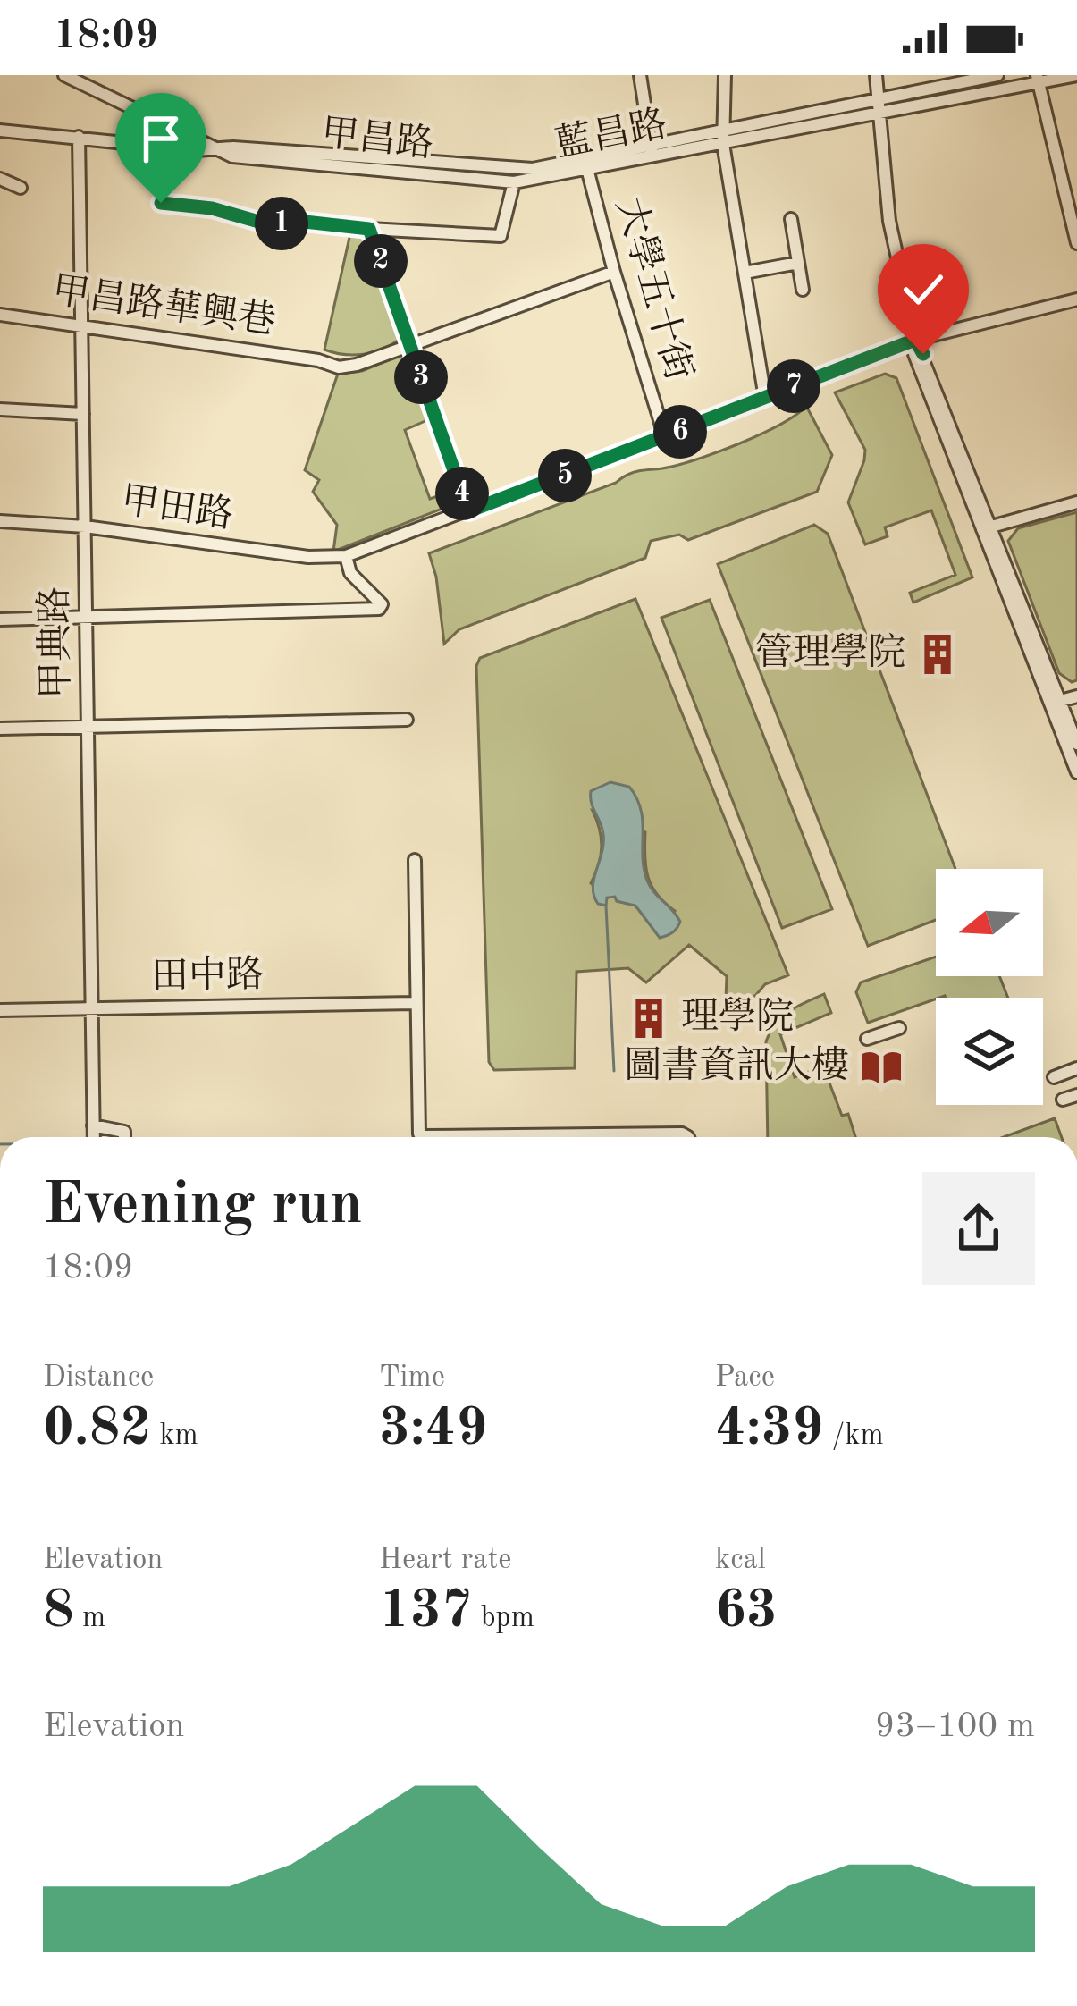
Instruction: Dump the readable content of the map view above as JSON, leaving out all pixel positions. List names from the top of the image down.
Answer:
{
  "streets": {
    "street": [
      "藍昌路",
      "甲昌路",
      "大學五十街",
      "甲昌路華興巷",
      "甲田路",
      "甲典路",
      "田中路"
    ]
  },
  "crossings": [
    ["藍昌路", "甲昌路"],
    ["藍昌路", "大學五十街"],
    ["甲昌路", "甲典路"],
    ["大學五十街", "甲昌路華興巷"],
    ["甲昌路華興巷", "甲典路"],
    ["甲田路", "甲典路"],
    ["甲典路", "田中路"]
  ],
  "places": {
    "building": ["管理學院", "理學院"],
    "library": ["圖書資訊大樓"]
  },
  "north": "left",
  "page": {
    "status": "18:09",
    "pins": [
      "1",
      "2",
      "3",
      "7",
      "6",
      "5",
      "4"
    ],
    "heading": ["Evening run", "18:09"],
    "stats": [
      ["Distance", "0.82 km"],
      ["Time", "3:49"],
      ["Pace", "4:39 /km"],
      ["Elevation", "8 m"],
      ["Heart rate", "137 bpm"],
      ["kcal", "63"]
    ],
    "chart": ["Elevation", "93–100 m"]
  }
}
